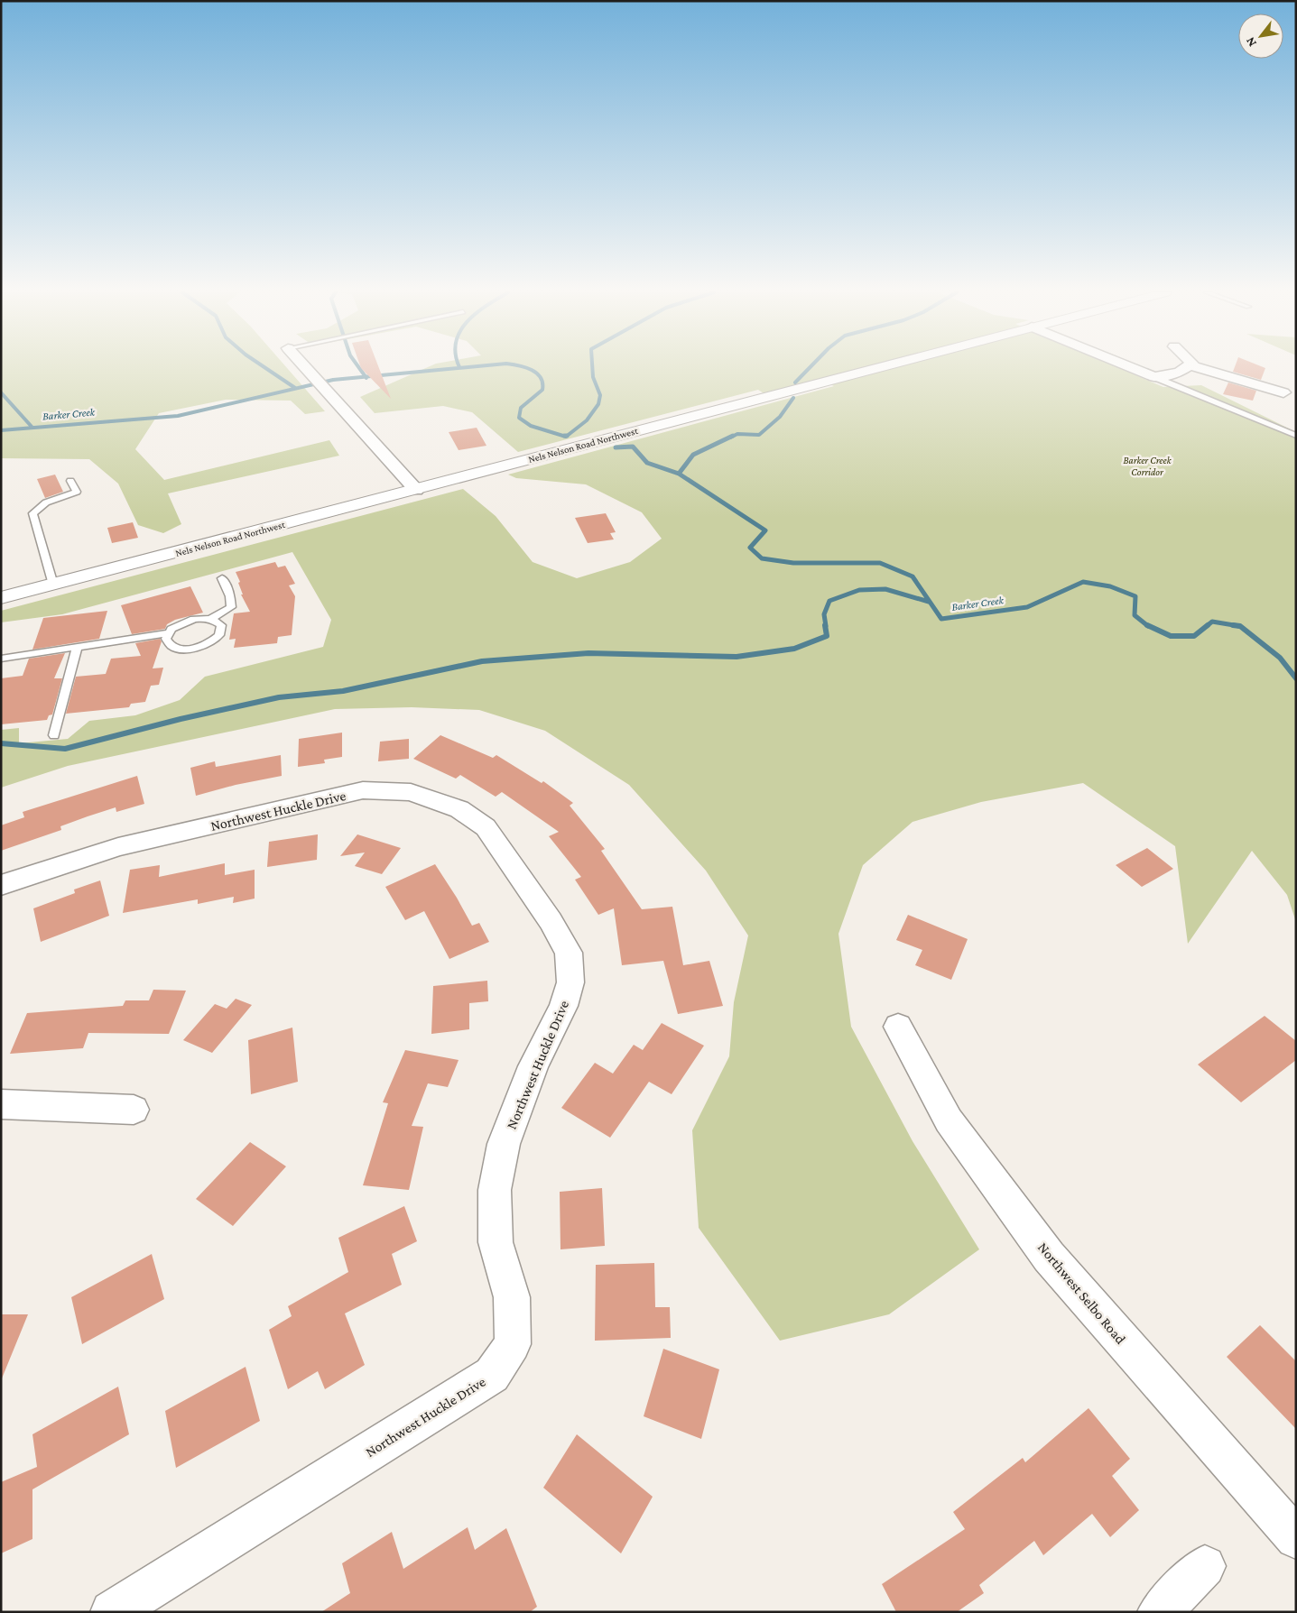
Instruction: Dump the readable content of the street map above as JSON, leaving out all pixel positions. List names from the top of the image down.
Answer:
{
  "streets": {
    "street": ["Nels Nelson Road Northwest", "Northwest Huckle Drive", "Northwest Selbo Road"]
  },
  "water": ["Barker Creek"],
  "parks": ["Barker Creek Corridor"],
  "north": "bottom left"
}
